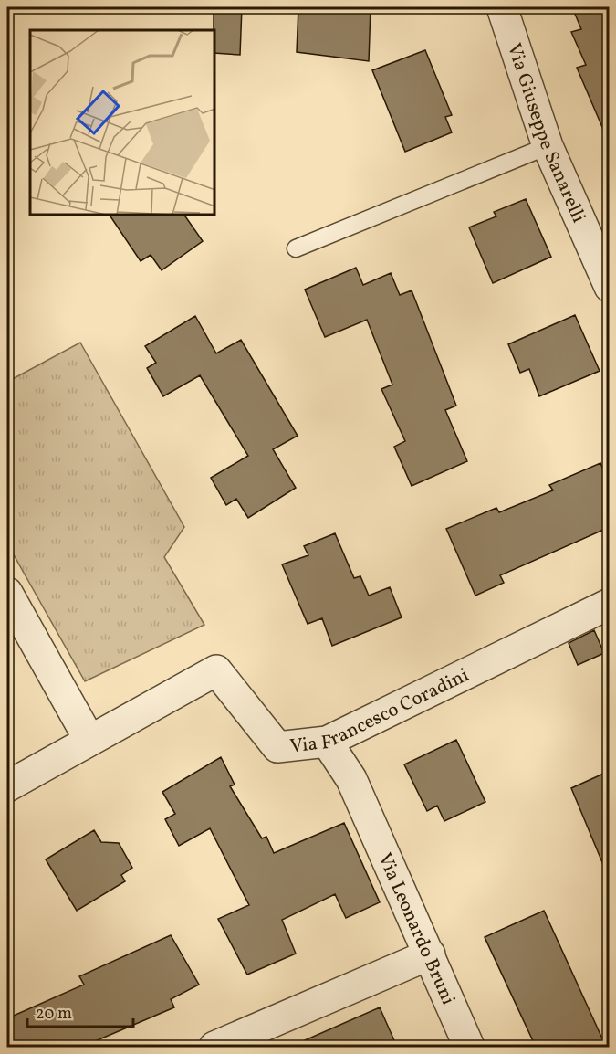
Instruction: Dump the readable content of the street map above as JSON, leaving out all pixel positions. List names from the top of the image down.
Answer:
{
  "streets": {
    "street": ["Via Giuseppe Sanarelli", "Via Francesco Coradini", "Via Leonardo Bruni"]
  },
  "crossings": [
    ["Via Francesco Coradini", "Via Leonardo Bruni"]
  ],
  "scale_bar": "20 m"
}
